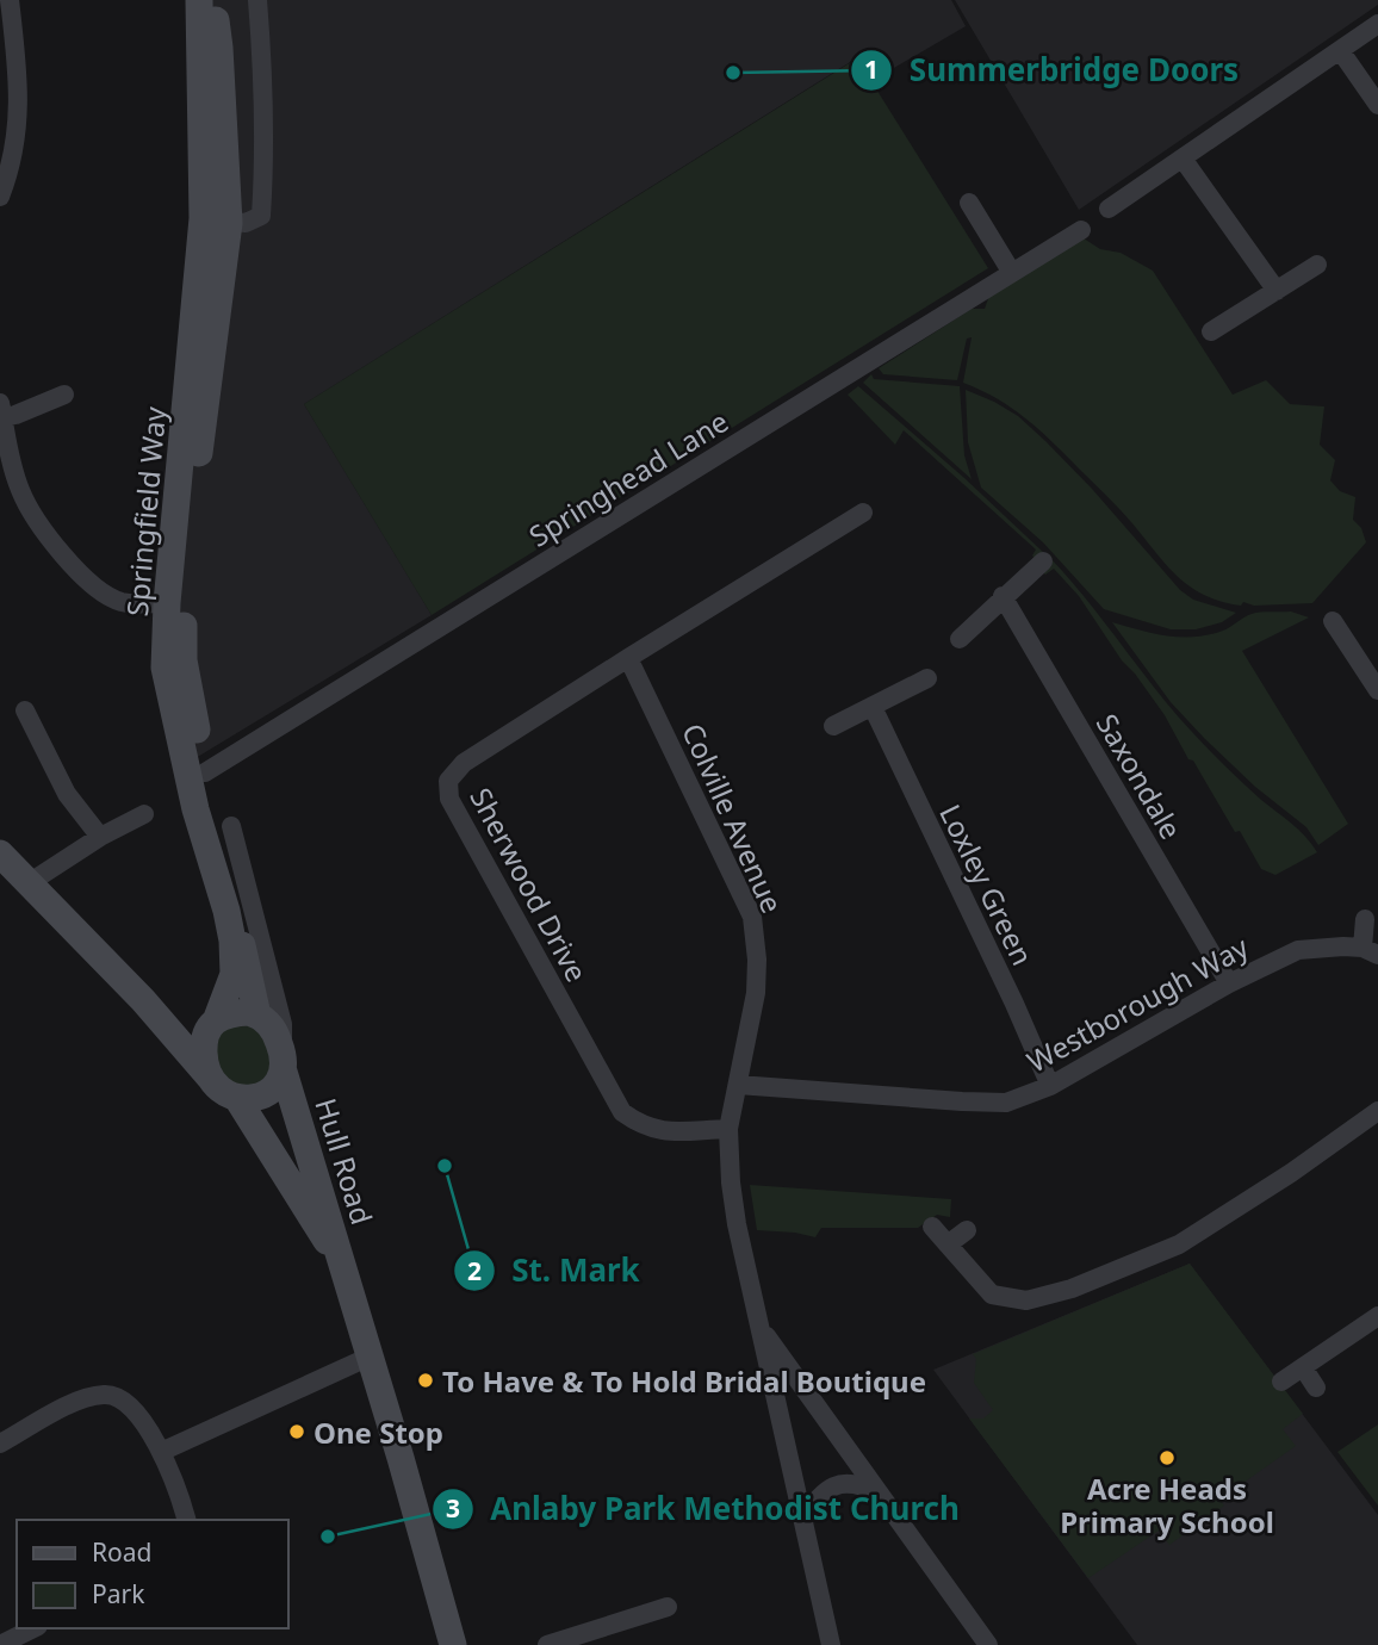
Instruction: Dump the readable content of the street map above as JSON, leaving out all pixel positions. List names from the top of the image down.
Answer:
{
  "streets": {
    "main road": ["Springfield Way", "Hull Road"],
    "street": [
      "Springhead Lane",
      "Saxondale",
      "Colville Avenue",
      "Sherwood Drive",
      "Loxley Green",
      "Westborough Way"
    ]
  },
  "crossings": [
    ["Springhead Lane", "Springfield Way"],
    ["Springfield Way", "Hull Road"],
    ["Saxondale", "Westborough Way"],
    ["Colville Avenue", "Sherwood Drive"],
    ["Colville Avenue", "Westborough Way"],
    ["Loxley Green", "Westborough Way"]
  ],
  "places": [
    "Summerbridge Doors",
    "St. Mark",
    "To Have & To Hold Bridal Boutique",
    "One Stop",
    "Acre Heads Primary School",
    "Anlaby Park Methodist Church"
  ],
  "legend": ["Road", "Park"]
}
